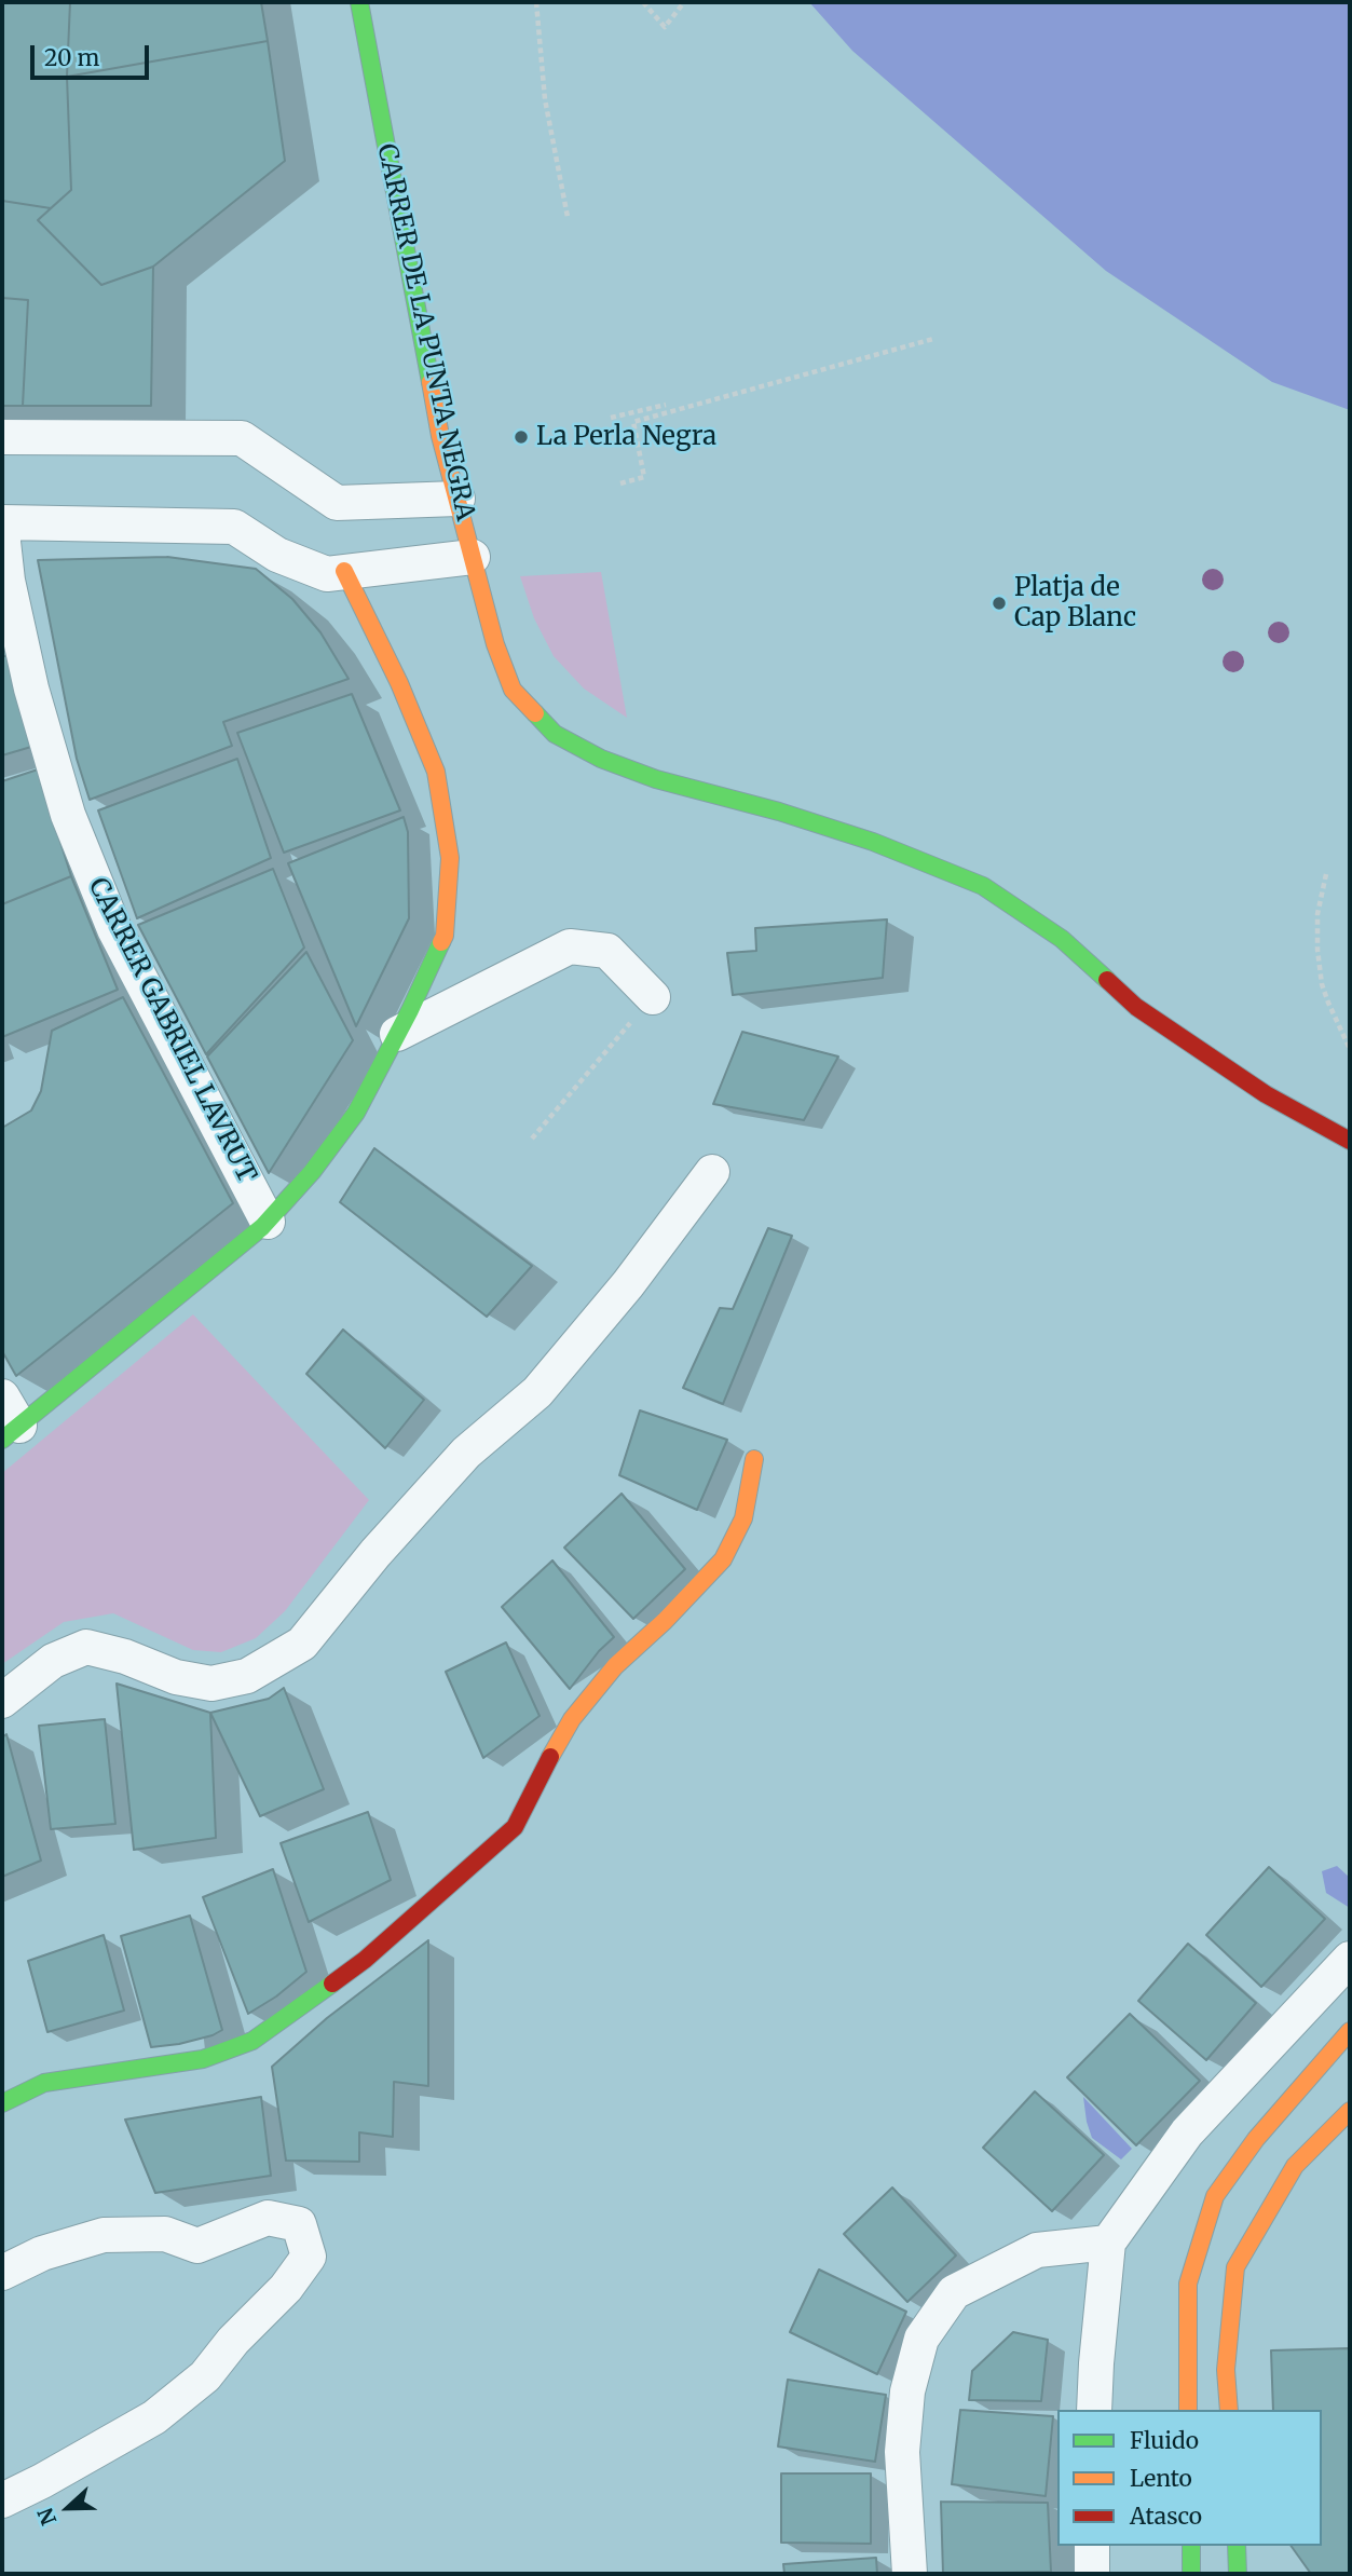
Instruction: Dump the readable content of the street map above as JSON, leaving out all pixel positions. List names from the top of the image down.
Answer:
{
  "streets": {
    "street": ["CARRER DE LA PUNTA NEGRA", "CARRER GABRIEL LAVRUT"]
  },
  "places": ["La Perla Negra", "Platja de Cap Blanc"],
  "legend": ["Fluido", "Lento", "Atasco"],
  "scale_bar": "20 m",
  "north": "left"
}
